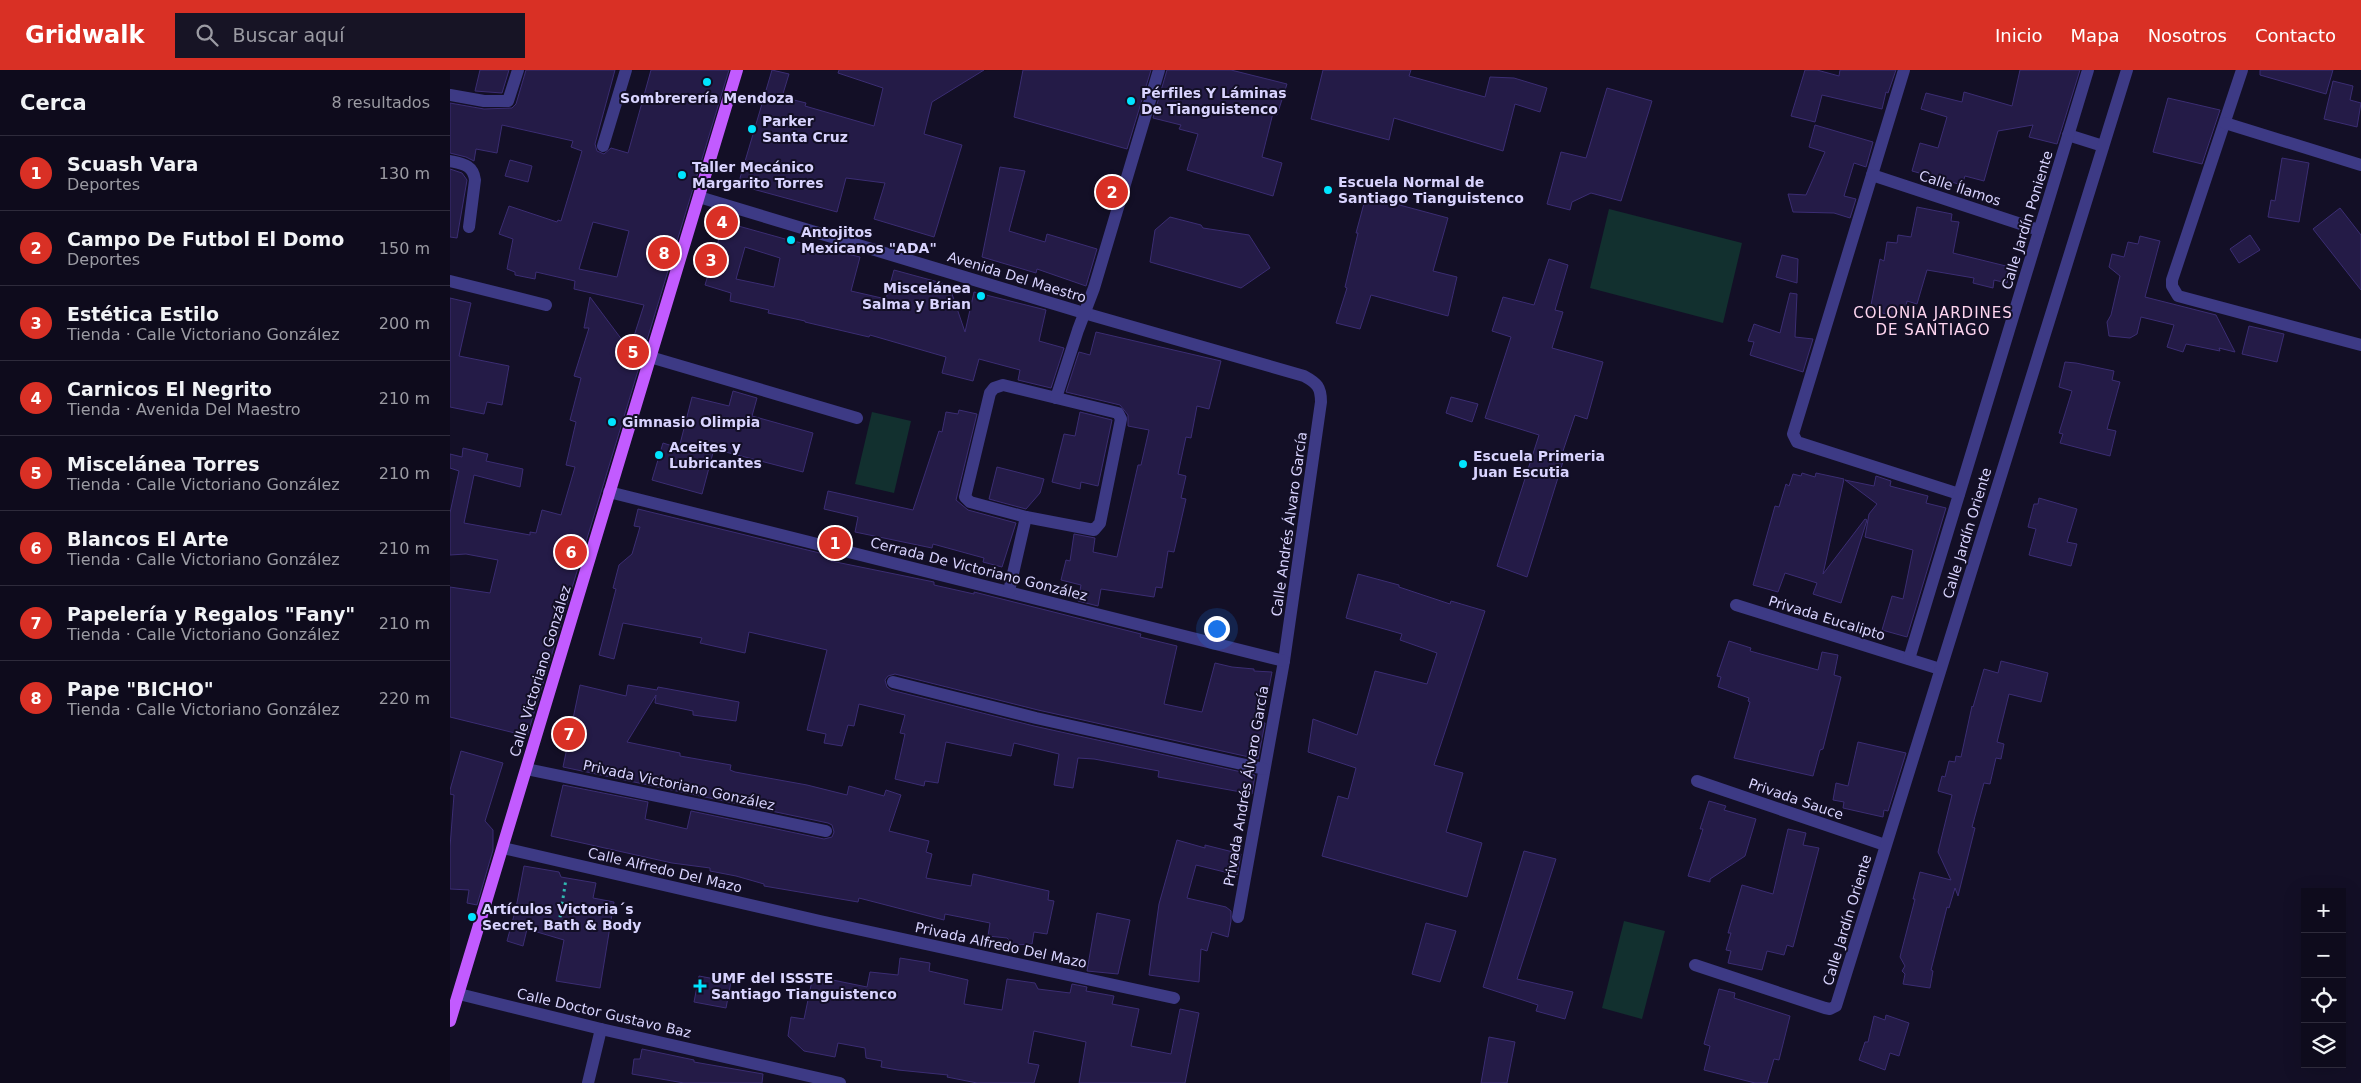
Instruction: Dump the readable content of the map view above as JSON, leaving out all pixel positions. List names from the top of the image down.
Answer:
{
  "streets": {
    "main road": ["Calle Victoriano González"],
    "street": [
      "Calle Ílamos",
      "Calle Jardín Poniente",
      "Avenida Del Maestro",
      "Calle Andrés Álvaro García",
      "Calle Jardín Oriente",
      "Cerrada De Victoriano González",
      "Privada Eucalipto",
      "Privada Victoriano González",
      "Privada Andrés Álvaro García",
      "Privada Sauce",
      "Calle Alfredo Del Mazo",
      "Privada Alfredo Del Mazo",
      "Calle Doctor Gustavo Baz"
    ]
  },
  "crossings": [
    ["Calle Ílamos", "Calle Jardín Poniente"],
    ["Calle Jardín Poniente", "Privada Eucalipto"],
    ["Avenida Del Maestro", "Calle Andrés Álvaro García"],
    ["Avenida Del Maestro", "Calle Victoriano González"],
    ["Calle Andrés Álvaro García", "Cerrada De Victoriano González"],
    ["Calle Andrés Álvaro García", "Privada Andrés Álvaro García"],
    ["Calle Jardín Oriente", "Privada Eucalipto"],
    ["Calle Jardín Oriente", "Privada Sauce"],
    ["Cerrada De Victoriano González", "Calle Victoriano González"],
    ["Cerrada De Victoriano González", "Privada Andrés Álvaro García"],
    ["Calle Victoriano González", "Privada Victoriano González"],
    ["Calle Victoriano González", "Calle Alfredo Del Mazo"],
    ["Calle Victoriano González", "Calle Doctor Gustavo Baz"],
    ["Calle Alfredo Del Mazo", "Privada Alfredo Del Mazo"]
  ],
  "districts": ["COLONIA JARDINES DE SANTIAGO"],
  "places": {
    "other": [
      "Sombrerería Mendoza",
      "Pérfiles Y Láminas De Tianguistenco",
      "Parker Santa Cruz",
      "Taller Mecánico Margarito Torres",
      "Escuela Normal de Santiago Tianguistenco",
      "Antojitos Mexicanos \"ADA\"",
      "Miscelánea Salma y Brian",
      "Gimnasio Olimpia",
      "Aceites y Lubricantes",
      "Escuela Primeria Juan Escutia",
      "Artículos Victoria´s Secret, Bath & Body"
    ],
    "health": ["UMF del ISSSTE Santiago Tianguistenco"]
  },
  "page": {
    "header": "Gridwalk",
    "search": "Buscar aquí",
    "nav": [
      "Inicio",
      "Mapa",
      "Nosotros",
      "Contacto"
    ],
    "heading": ["Cerca", "8 resultados"],
    "list": [
      {
        "mark": "1",
        "name": "Scuash Vara",
        "note": "Deportes",
        "value": "130 m"
      },
      {
        "mark": "2",
        "name": "Campo De Futbol El Domo",
        "note": "Deportes",
        "value": "150 m"
      },
      {
        "mark": "3",
        "name": "Estética Estilo",
        "note": "Tienda · Calle Victoriano González",
        "value": "200 m"
      },
      {
        "mark": "4",
        "name": "Carnicos El Negrito",
        "note": "Tienda · Avenida Del Maestro",
        "value": "210 m"
      },
      {
        "mark": "5",
        "name": "Miscelánea Torres",
        "note": "Tienda · Calle Victoriano González",
        "value": "210 m"
      },
      {
        "mark": "6",
        "name": "Blancos El Arte",
        "note": "Tienda · Calle Victoriano González",
        "value": "210 m"
      },
      {
        "mark": "7",
        "name": "Papelería y Regalos \"Fany\"",
        "note": "Tienda · Calle Victoriano González",
        "value": "210 m"
      },
      {
        "mark": "8",
        "name": "Pape \"BICHO\"",
        "note": "Tienda · Calle Victoriano González",
        "value": "220 m"
      }
    ],
    "pins": [
      "2",
      "4",
      "8",
      "3",
      "5",
      "1",
      "6",
      "7"
    ],
    "map_buttons": ["+", "−"]
  }
}
